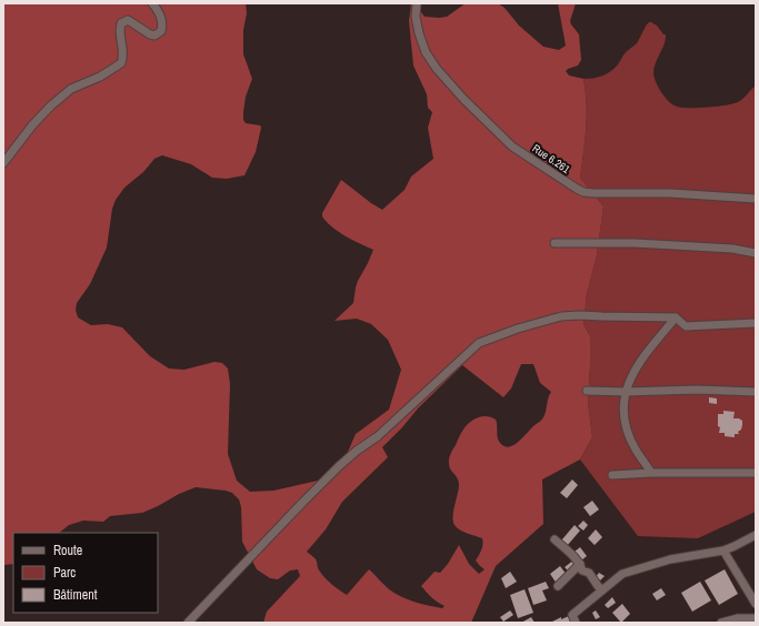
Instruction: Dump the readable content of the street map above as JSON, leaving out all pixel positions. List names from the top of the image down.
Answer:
{
  "streets": {
    "street": ["Rue 6.261"]
  },
  "legend": ["Route", "Parc", "Bâtiment"]
}
